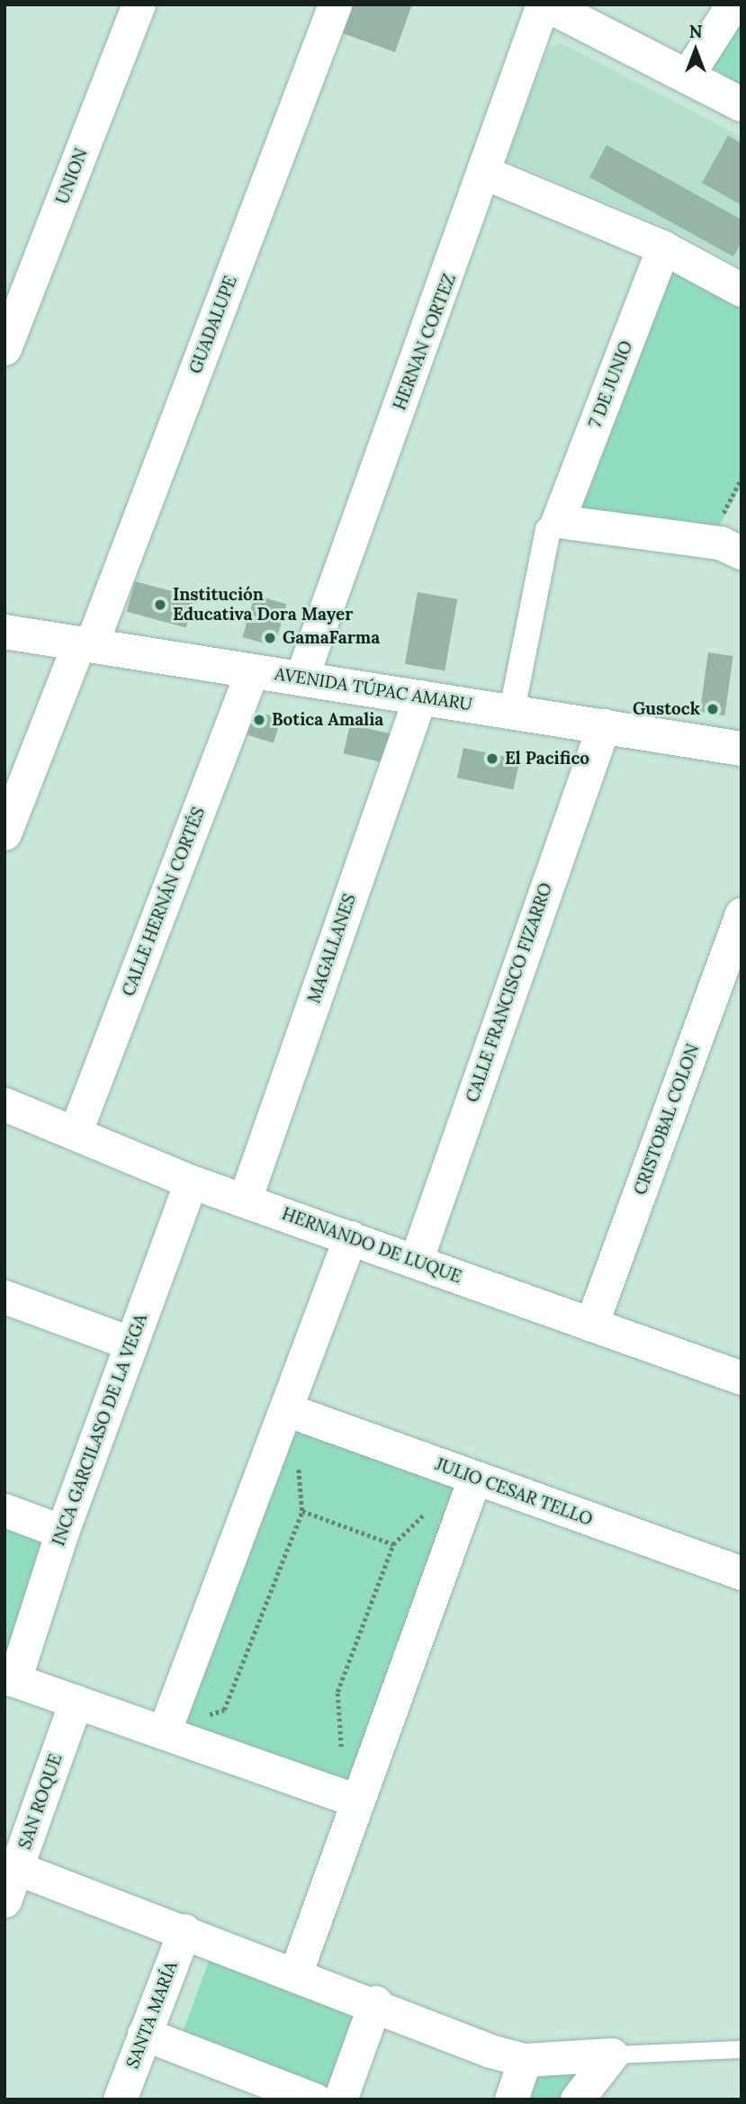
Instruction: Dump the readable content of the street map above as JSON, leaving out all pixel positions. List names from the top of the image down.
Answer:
{
  "streets": {
    "main road": ["AVENIDA TÚPAC AMARU"],
    "street": [
      "UNION",
      "GUADALUPE",
      "HERNAN CORTEZ",
      "7 DE JUNIO",
      "CALLE HERNÁN CORTÉS",
      "MAGALLANES",
      "CALLE FRANCISCO FIZARRO",
      "CRISTOBAL COLON",
      "HERNANDO DE LUQUE",
      "INCA GARCILASO DE LA VEGA",
      "JULIO CESAR TELLO",
      "SAN ROQUE",
      "SANTA MARÍA"
    ]
  },
  "crossings": [
    ["GUADALUPE", "AVENIDA TÚPAC AMARU"],
    ["HERNAN CORTEZ", "AVENIDA TÚPAC AMARU"],
    ["AVENIDA TÚPAC AMARU", "CALLE HERNÁN CORTÉS"],
    ["AVENIDA TÚPAC AMARU", "MAGALLANES"],
    ["AVENIDA TÚPAC AMARU", "CALLE FRANCISCO FIZARRO"],
    ["CALLE HERNÁN CORTÉS", "HERNANDO DE LUQUE"],
    ["MAGALLANES", "HERNANDO DE LUQUE"],
    ["CALLE FRANCISCO FIZARRO", "HERNANDO DE LUQUE"],
    ["CRISTOBAL COLON", "HERNANDO DE LUQUE"],
    ["HERNANDO DE LUQUE", "INCA GARCILASO DE LA VEGA"]
  ],
  "places": [
    "Institución Educativa Dora Mayer",
    "GamaFarma",
    "Gustock",
    "Botica Amalia",
    "El Pacifico"
  ],
  "north": "top"
}
